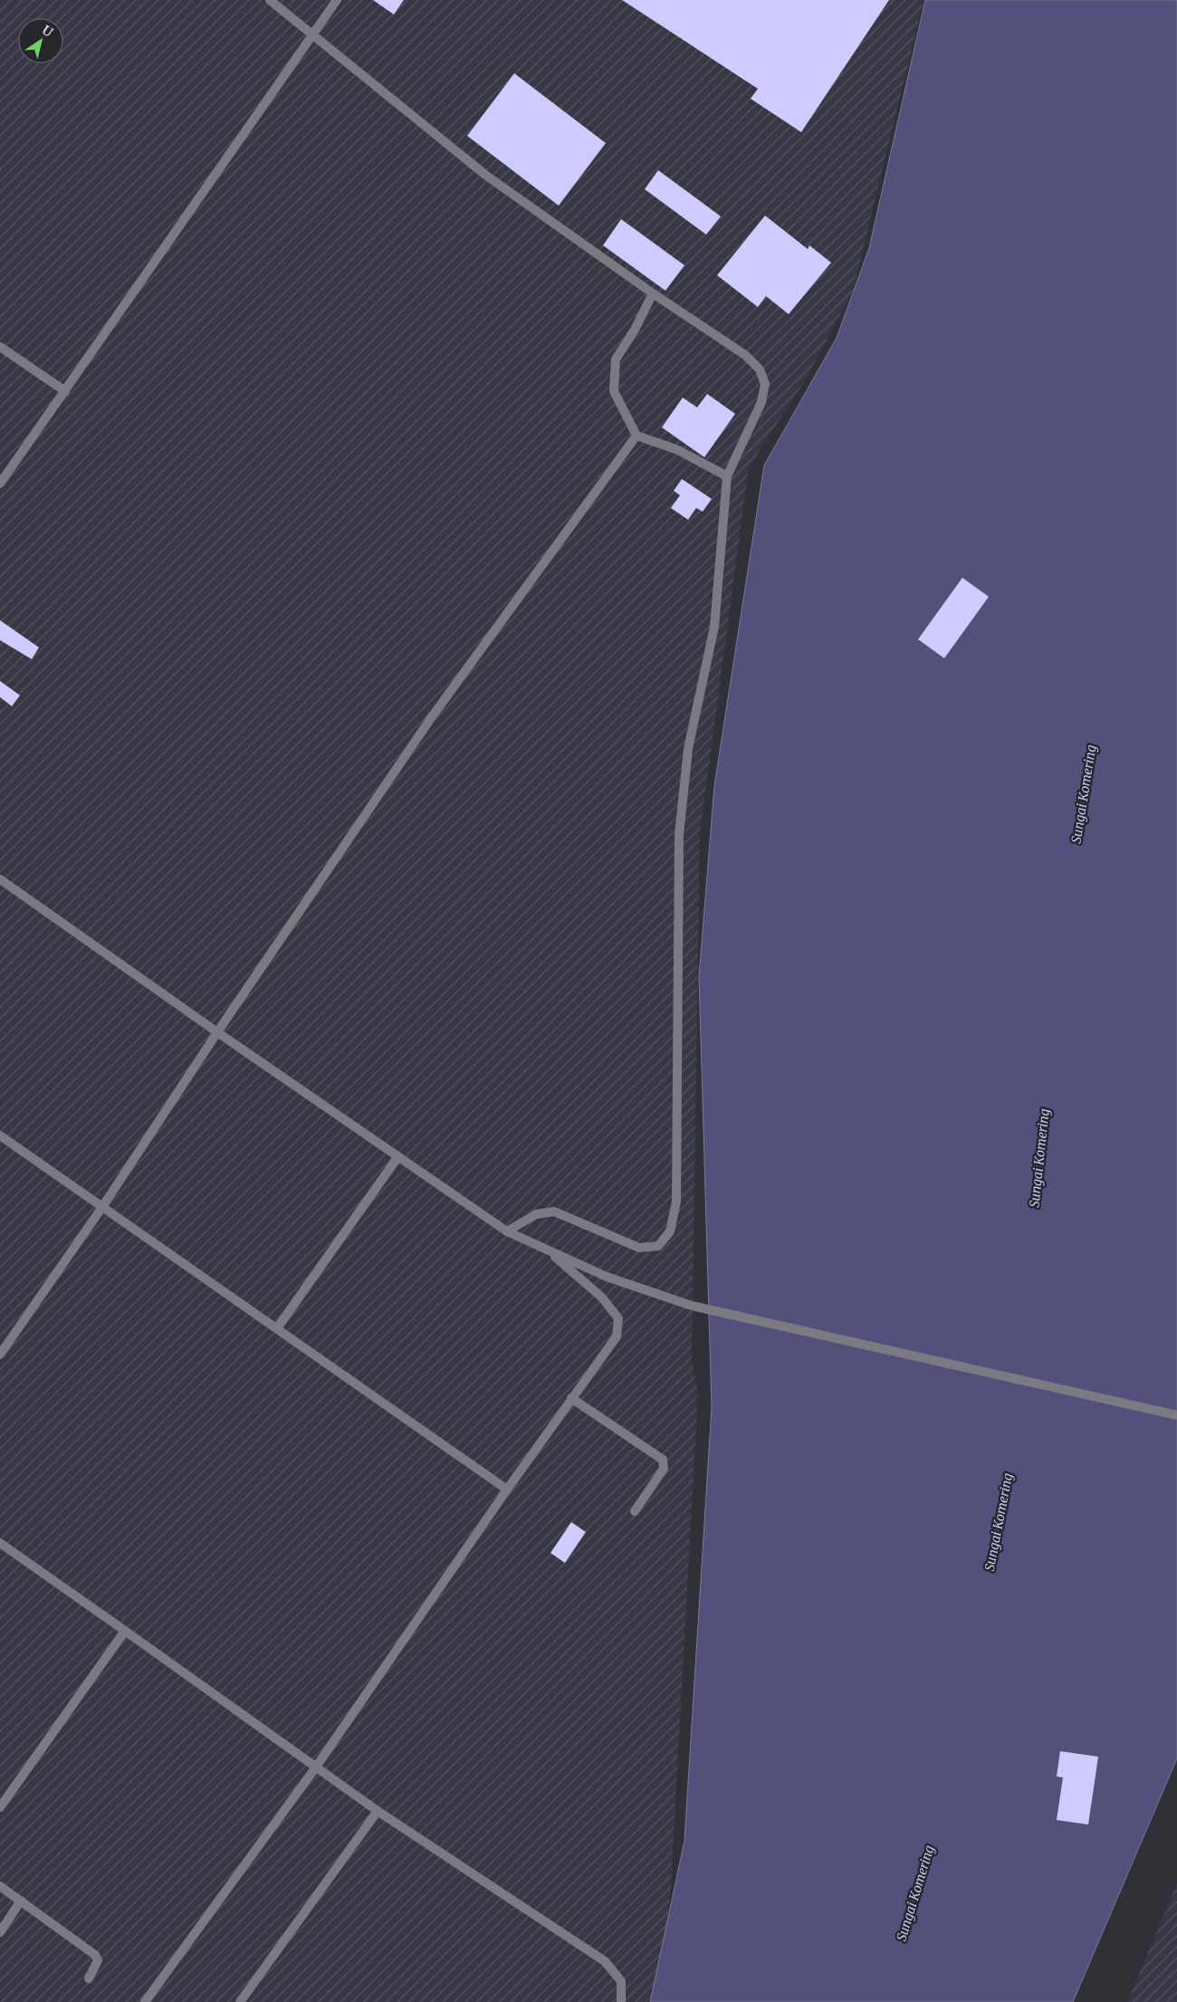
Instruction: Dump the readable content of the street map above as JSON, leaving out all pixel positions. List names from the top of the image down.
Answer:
{
  "water": ["Sungai Komering"],
  "north": "top right"
}
